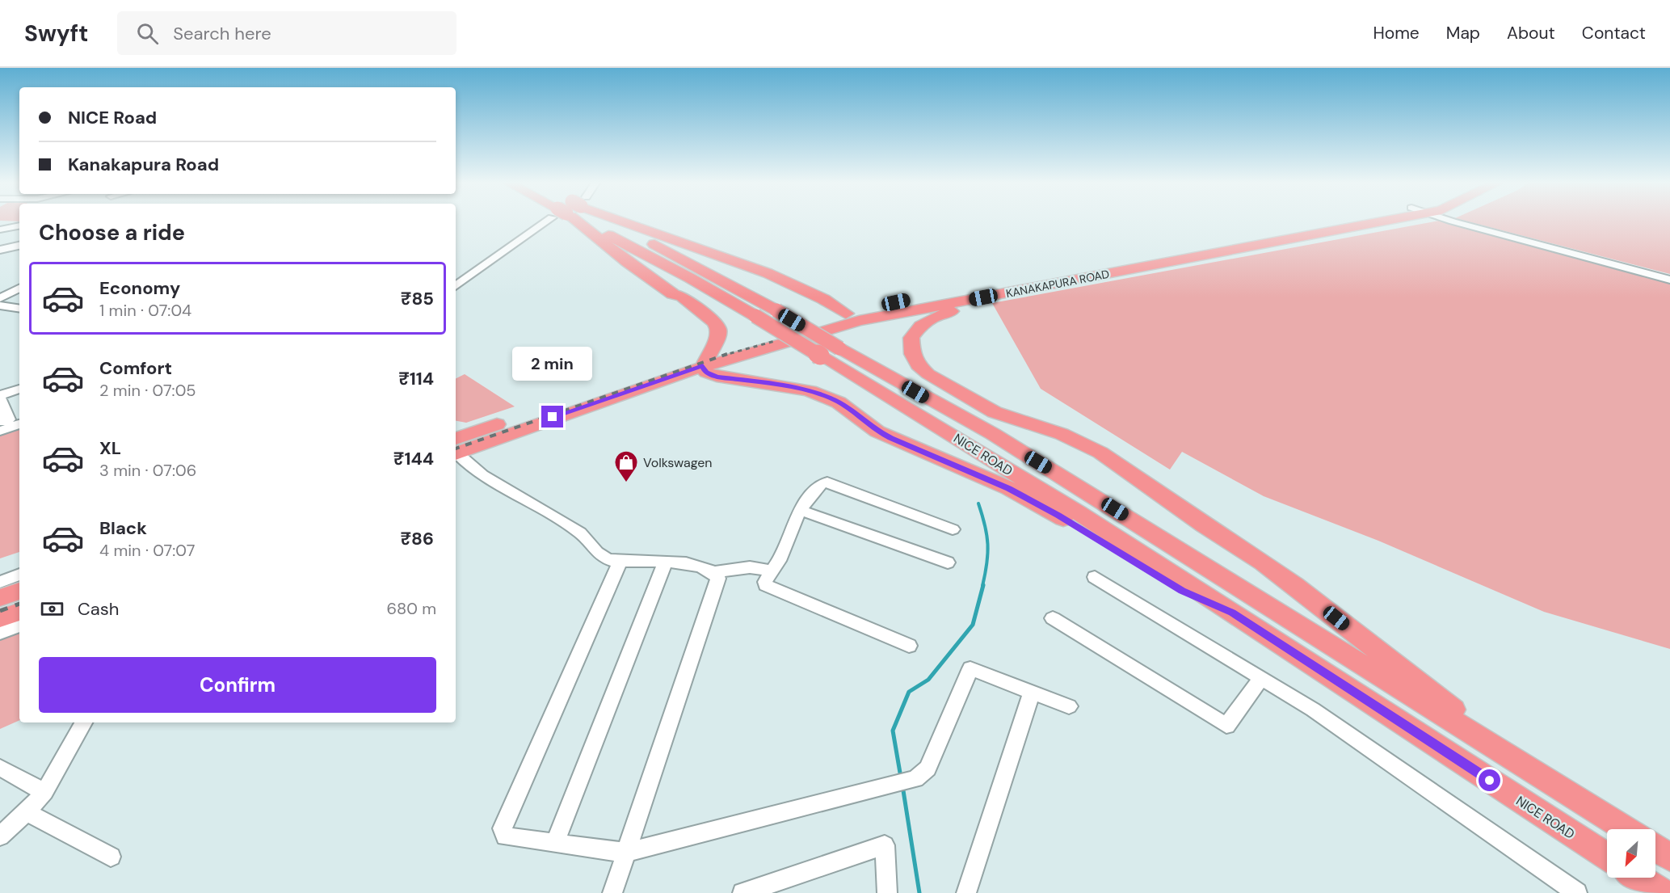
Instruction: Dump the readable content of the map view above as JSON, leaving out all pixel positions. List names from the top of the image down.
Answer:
{
  "streets": {
    "highway": ["KANAKAPURA ROAD", "NICE ROAD"]
  },
  "places": {
    "shop": ["Volkswagen"]
  },
  "north": "bottom left",
  "page": {
    "header": "Swyft",
    "search": "Search here",
    "nav": [
      "Home",
      "Map",
      "About",
      "Contact"
    ],
    "banner": ["NICE Road", "Kanakapura Road"],
    "heading": "Choose a ride",
    "list": [
      {
        "name": "Economy",
        "note": "1 min · 07:04",
        "value": "₹85"
      },
      {
        "name": "Comfort",
        "note": "2 min · 07:05",
        "value": "₹114"
      },
      {
        "name": "XL",
        "note": "3 min · 07:06",
        "value": "₹144"
      },
      {
        "name": "Black",
        "note": "4 min · 07:07",
        "value": "₹86"
      }
    ],
    "bubble": "2 min",
    "pay": ["Cash", "680 m"],
    "buttons": "Confirm"
  }
}
